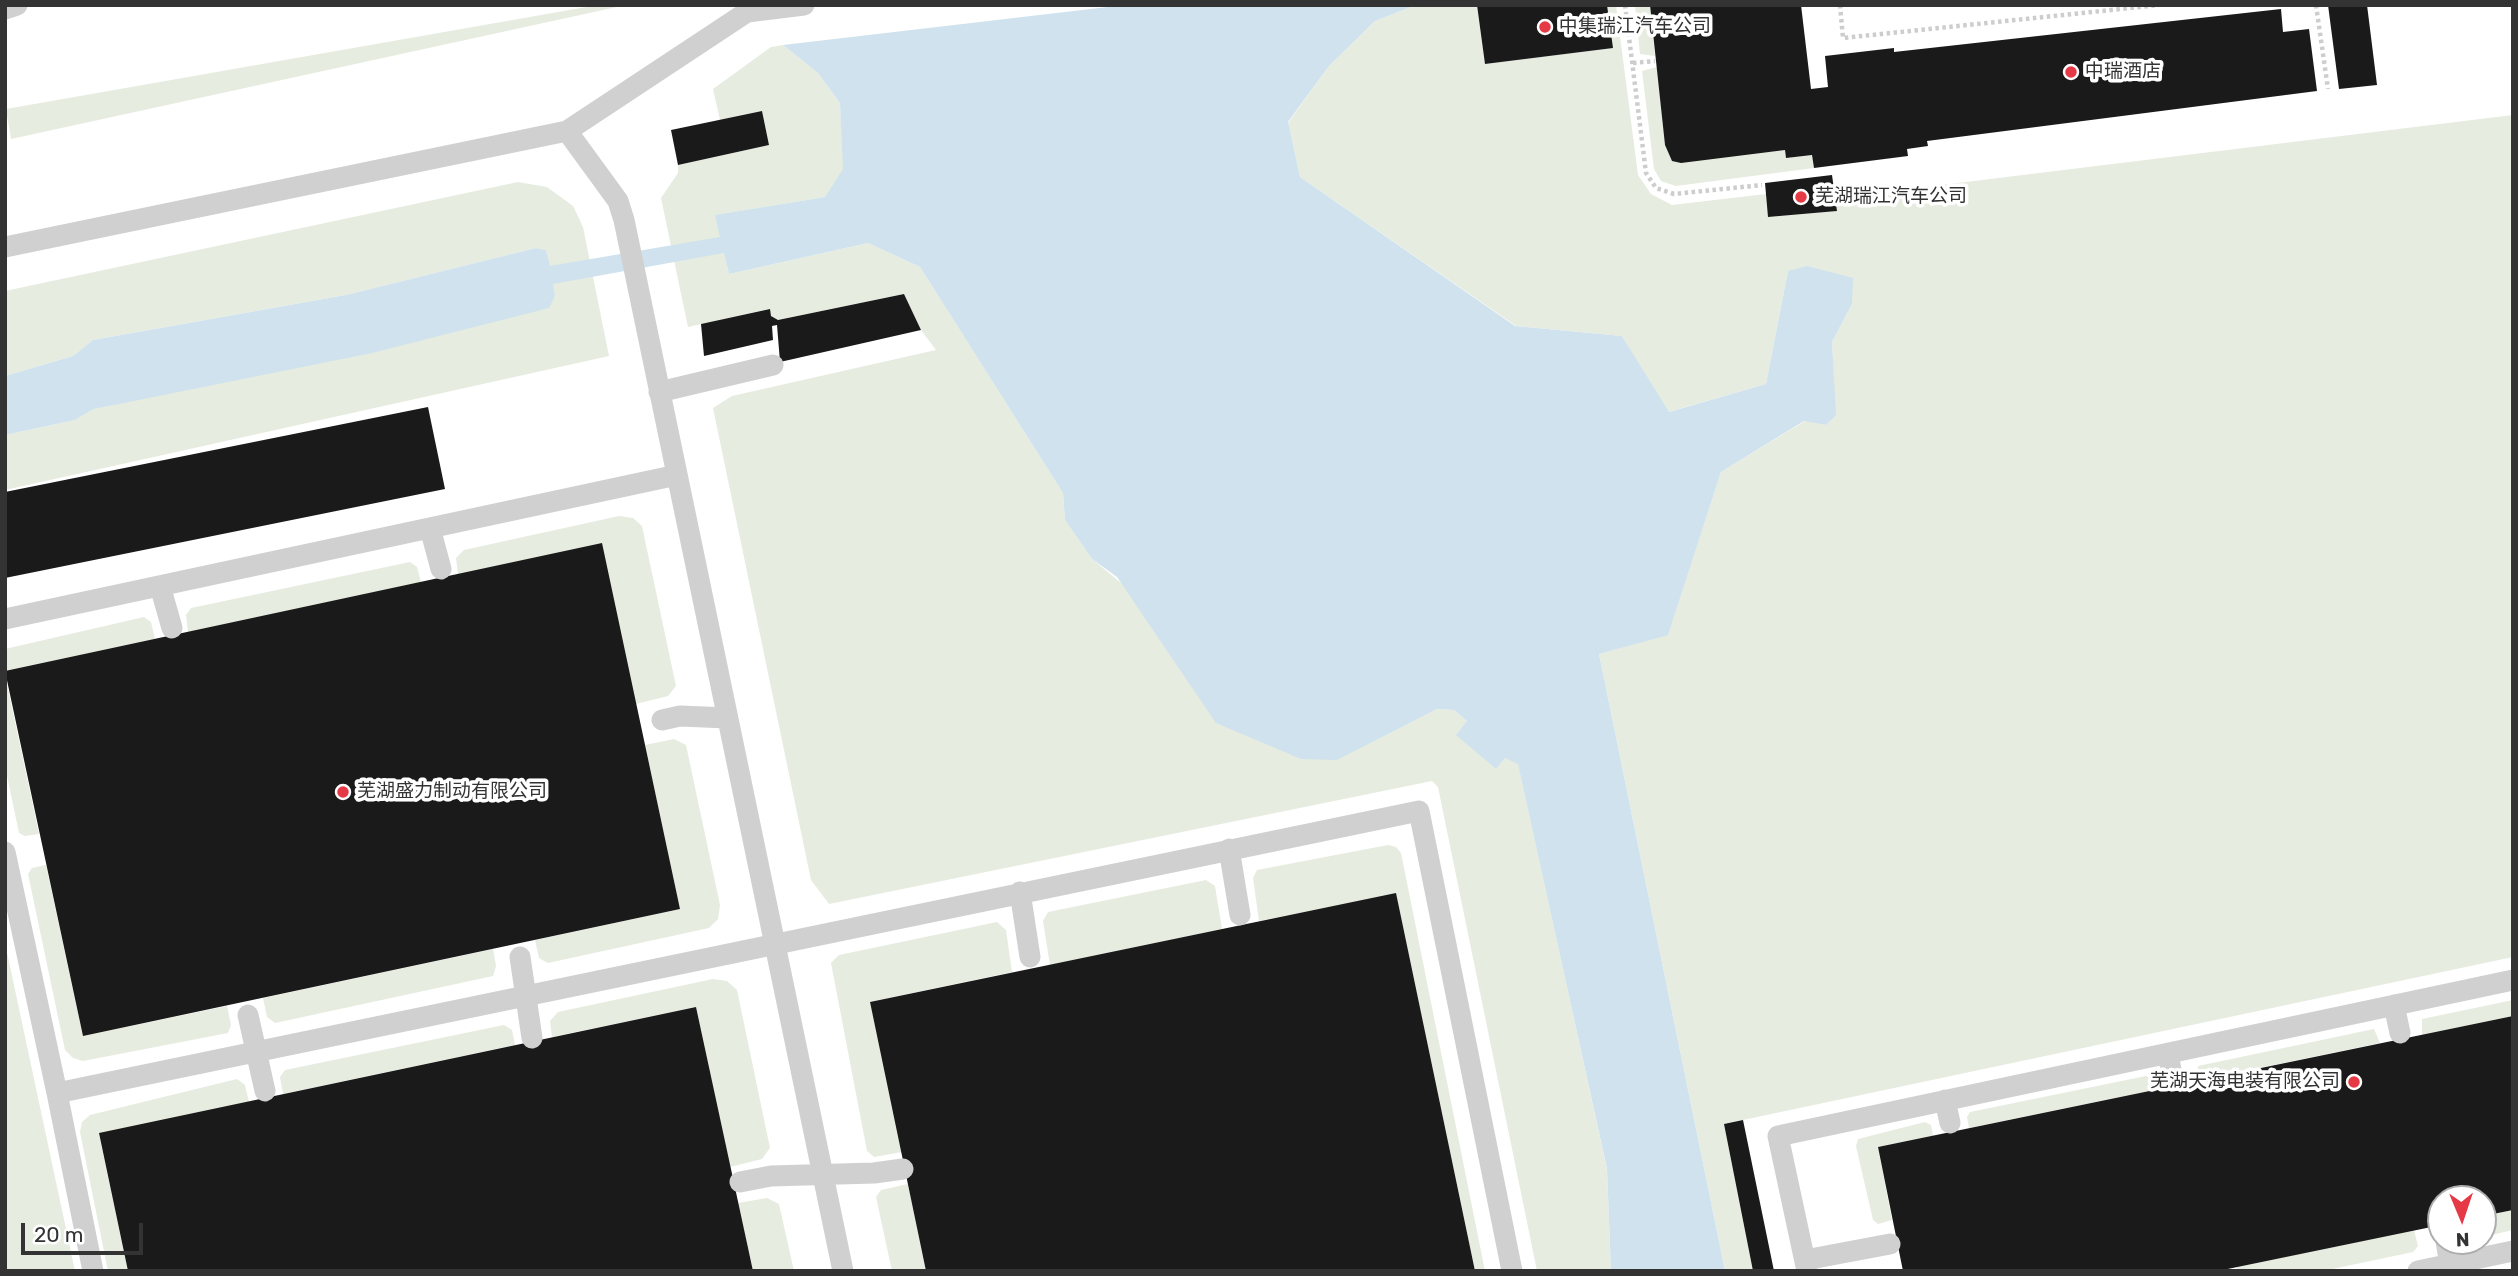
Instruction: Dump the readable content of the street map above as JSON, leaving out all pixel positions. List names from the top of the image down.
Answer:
{
  "places": [
    "中集瑞江汽车公司",
    "中瑞酒店",
    "芜湖瑞江汽车公司",
    "芜湖盛力制动有限公司",
    "芜湖天海电装有限公司"
  ],
  "scale_bar": "20 m",
  "north": "bottom"
}
